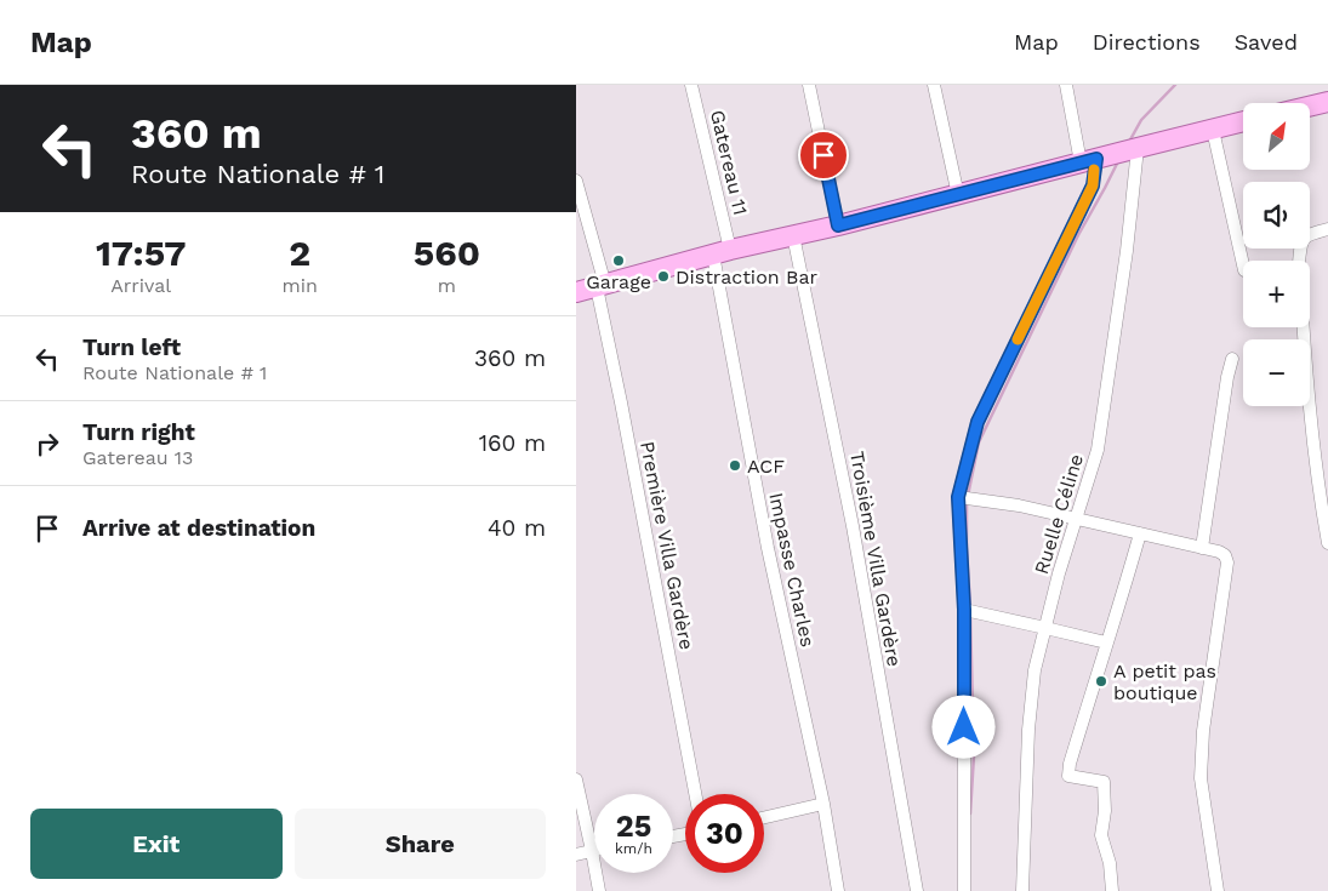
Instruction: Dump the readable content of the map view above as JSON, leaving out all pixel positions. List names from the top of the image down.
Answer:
{
  "streets": {
    "street": [
      "Gatereau 11",
      "Ruelle Céline",
      "Première Villa Gardère",
      "Troisième Villa Gardère",
      "Impasse Charles"
    ]
  },
  "crossings": [
    ["Gatereau 11", "Impasse Charles"]
  ],
  "places": [
    "Garage",
    "Distraction Bar",
    "ACF",
    "A petit pas boutique"
  ],
  "north": "top right",
  "page": {
    "header": "Map",
    "nav": ["Map", "Directions", "Saved"],
    "turn": ["360 m", "Route Nationale # 1"],
    "map_buttons": ["+", "−"],
    "eta": [
      "17:57",
      "Arrival",
      "2",
      "min",
      "560",
      "m"
    ],
    "list": [
      {
        "name": "Turn left",
        "note": "Route Nationale # 1",
        "value": "360 m"
      },
      {
        "name": "Turn right",
        "note": "Gatereau 13",
        "value": "160 m"
      },
      {
        "name": "Arrive at destination",
        "value": "40 m"
      }
    ],
    "speed": "25 km/h",
    "limit": "30",
    "buttons": ["Exit", "Share"]
  }
}
